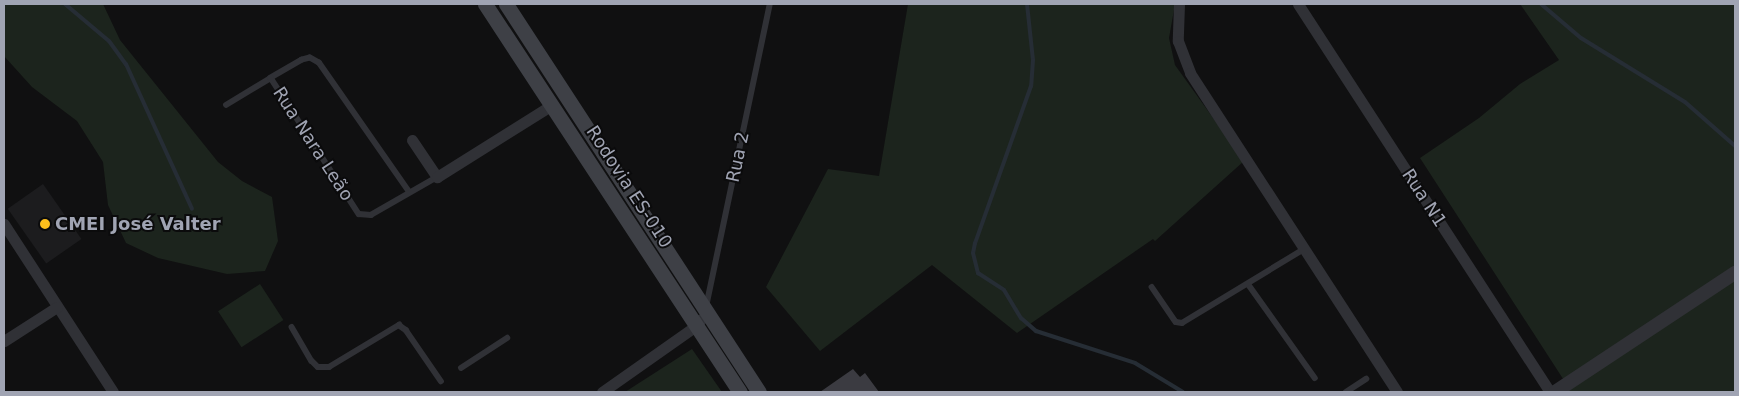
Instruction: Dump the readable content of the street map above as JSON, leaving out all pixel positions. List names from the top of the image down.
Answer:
{
  "streets": {
    "main road": ["Rodovia ES-010"],
    "street": ["Rua Nara Leão", "Rua N1"],
    "lane": ["Rua 2"]
  },
  "crossings": [
    ["Rua Nara Leão", "Rodovia ES-010"],
    ["Rua 2", "Rodovia ES-010"]
  ],
  "places": ["CMEI José Valter"]
}
